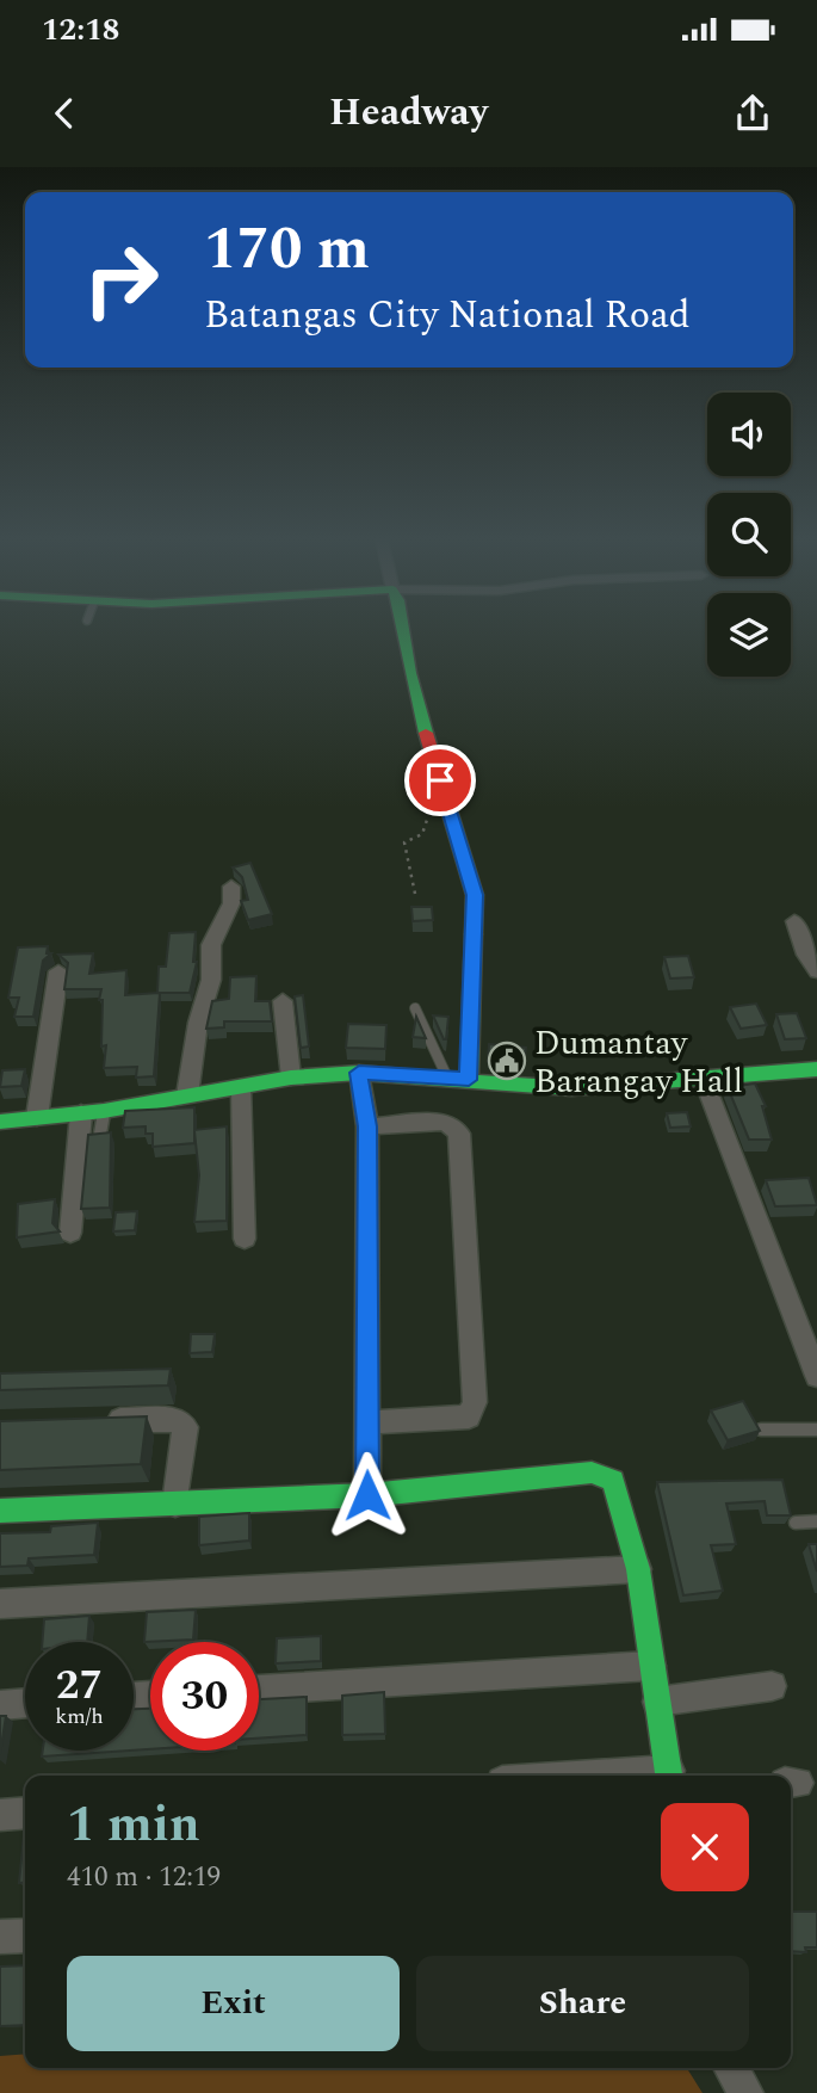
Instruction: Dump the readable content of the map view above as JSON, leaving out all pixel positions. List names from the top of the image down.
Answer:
{
  "places": {
    "public building": ["Dumantay Barangay Hall"]
  },
  "page": {
    "status": "12:18",
    "header": "Headway",
    "turn": ["170 m", "Batangas City National Road"],
    "speed": "27 km/h",
    "limit": "30",
    "heading": ["1 min", "410 m · 12:19"],
    "buttons": ["Exit", "Share"]
  }
}
